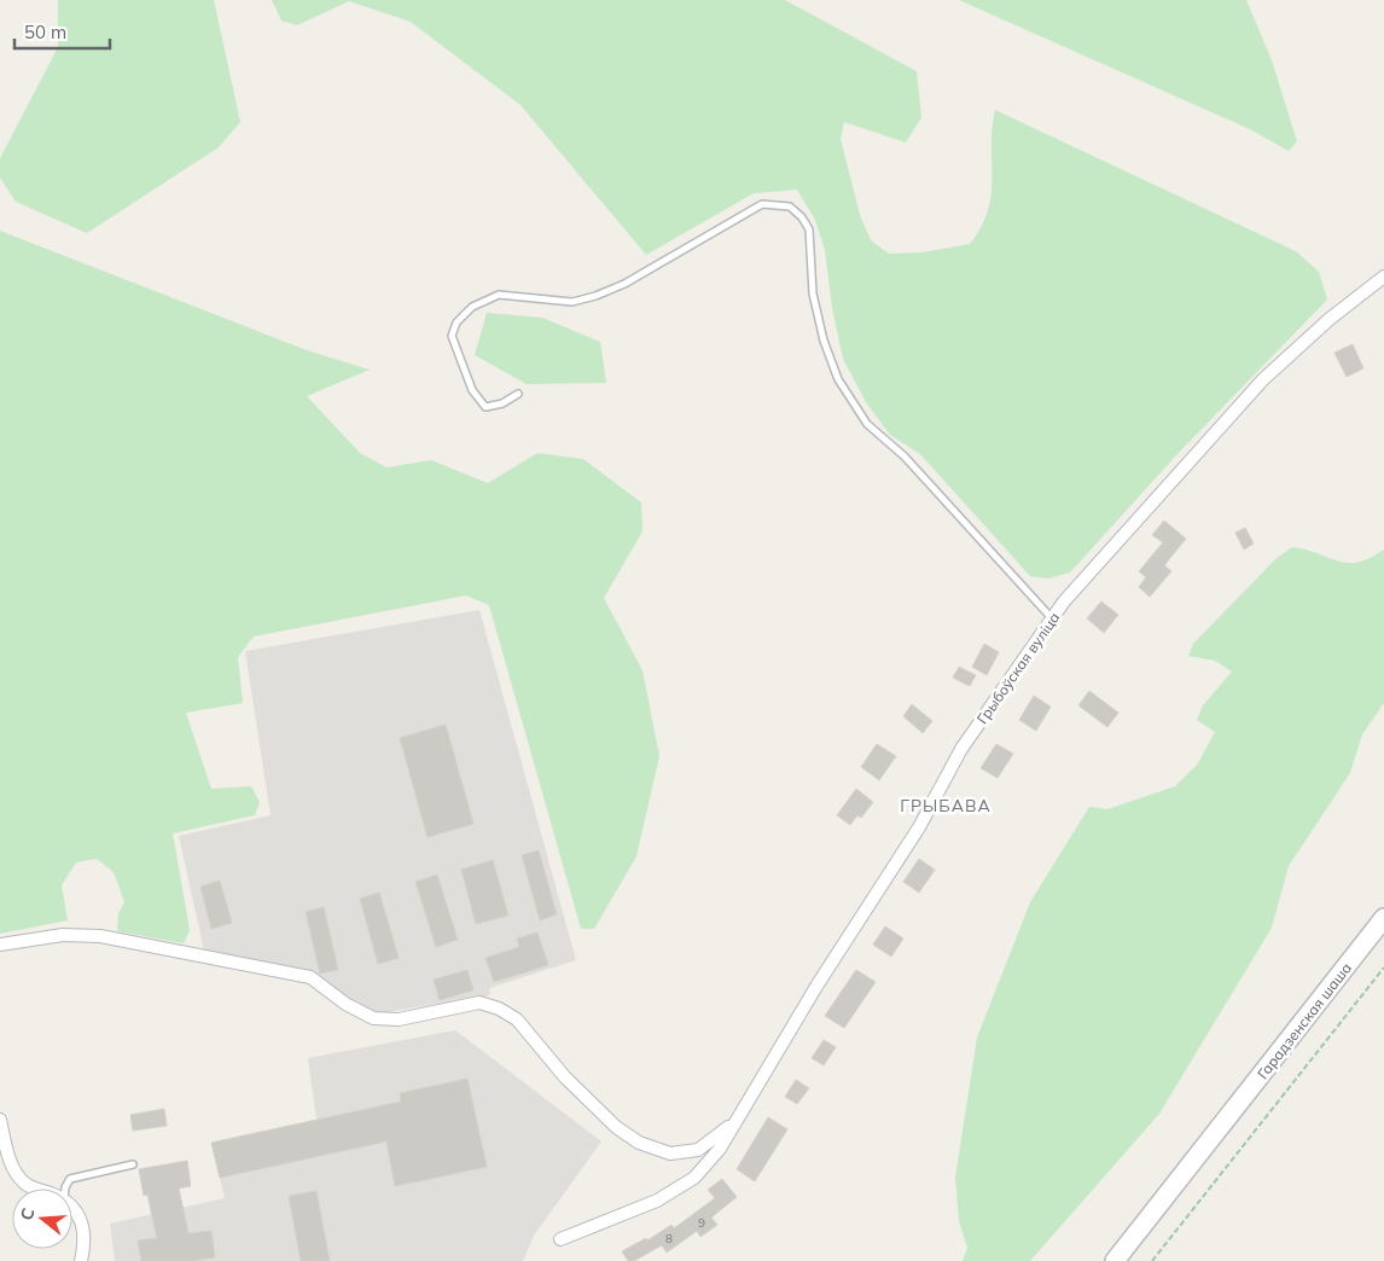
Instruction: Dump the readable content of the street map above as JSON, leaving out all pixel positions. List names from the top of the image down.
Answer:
{
  "streets": {
    "main road": ["Гарадзенская шаша"],
    "street": ["Грыбоўская вуліца"]
  },
  "districts": ["ГРЫБАВА"],
  "house_numbers": ["9", "8"],
  "scale_bar": "50 m",
  "north": "left"
}
